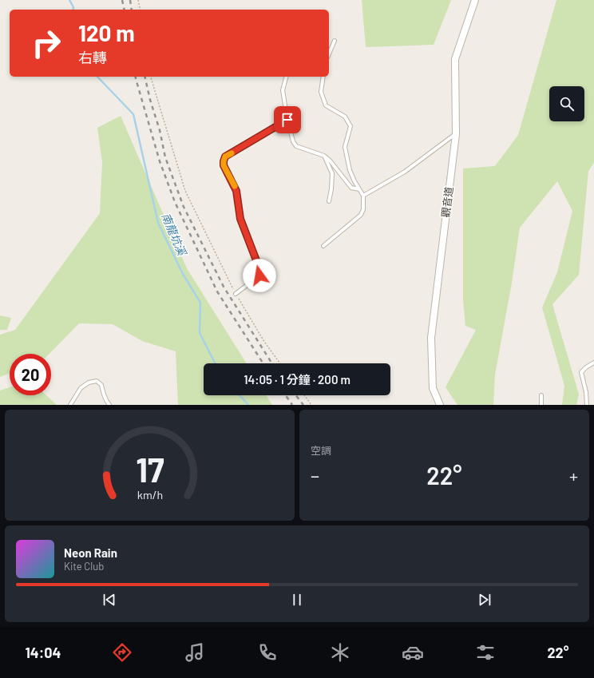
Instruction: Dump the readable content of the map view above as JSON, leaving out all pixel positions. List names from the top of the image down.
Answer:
{
  "streets": {
    "street": ["觀音道"]
  },
  "water": ["南龍坑溪"],
  "page": {
    "turn": ["120 m", "右轉"],
    "limit": "20",
    "trip": "14:05 · 1 分鐘 · 200 m",
    "tile": "空調",
    "heat": ["−", "22°", "+"],
    "song": ["Neon Rain", "Kite Club"],
    "tabs": ["14:04", "22°"],
    "gauge": ["17", "km/h"]
  }
}
